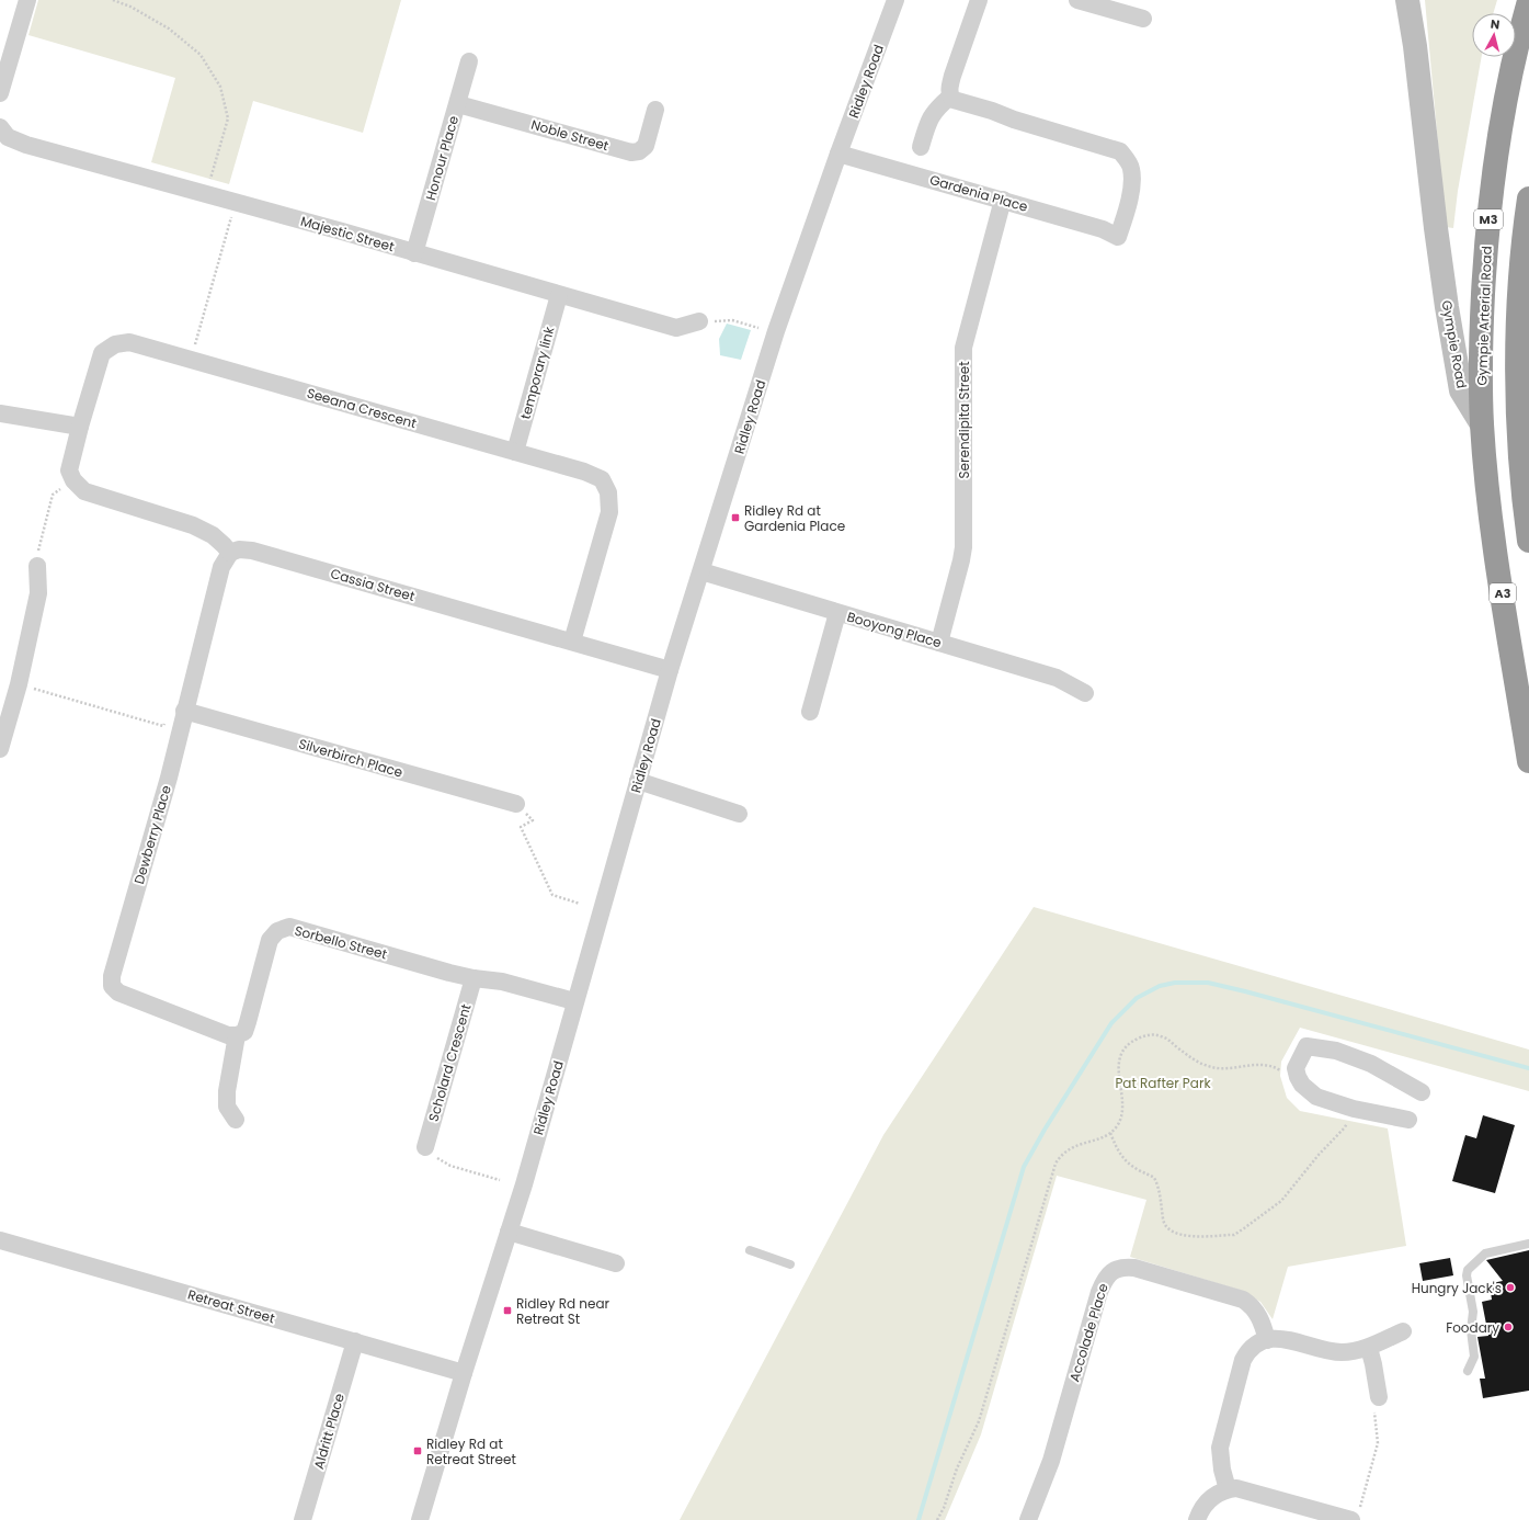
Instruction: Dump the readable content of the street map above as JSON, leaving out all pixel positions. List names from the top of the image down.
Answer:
{
  "streets": {
    "highway": [
      "M3",
      "Gympie Arterial Road",
      "Gympie Road",
      "A3"
    ],
    "street": [
      "Ridley Road",
      "Noble Street",
      "Honour Place",
      "Gardenia Place",
      "Majestic Street",
      "temporary link",
      "Seeana Crescent",
      "Serendipita Street",
      "Cassia Street",
      "Booyong Place",
      "Silverbirch Place",
      "Dewberry Place",
      "Sorbello Street",
      "Scholard Crescent",
      "Retreat Street",
      "Accolade Place",
      "Aldritt Place"
    ]
  },
  "crossings": [
    ["Ridley Road", "Gardenia Place"],
    ["Ridley Road", "Cassia Street"],
    ["Ridley Road", "Booyong Place"],
    ["Ridley Road", "Sorbello Street"],
    ["Ridley Road", "Retreat Street"],
    ["Noble Street", "Honour Place"],
    ["Honour Place", "Majestic Street"],
    ["Gardenia Place", "Serendipita Street"],
    ["Majestic Street", "temporary link"],
    ["Gympie Arterial Road", "Gympie Road"],
    ["temporary link", "Seeana Crescent"],
    ["Seeana Crescent", "Cassia Street"],
    ["Serendipita Street", "Booyong Place"],
    ["Cassia Street", "Dewberry Place"],
    ["Silverbirch Place", "Dewberry Place"],
    ["Dewberry Place", "Sorbello Street"],
    ["Sorbello Street", "Scholard Crescent"],
    ["Retreat Street", "Aldritt Place"]
  ],
  "parks": ["Pat Rafter Park"],
  "places": {
    "transit": ["Ridley Rd at Gardenia Place", "Ridley Rd near Retreat St", "Ridley Rd at Retreat Street"],
    "other": ["Hungry Jack's", "Foodary"]
  },
  "north": "top"
}
